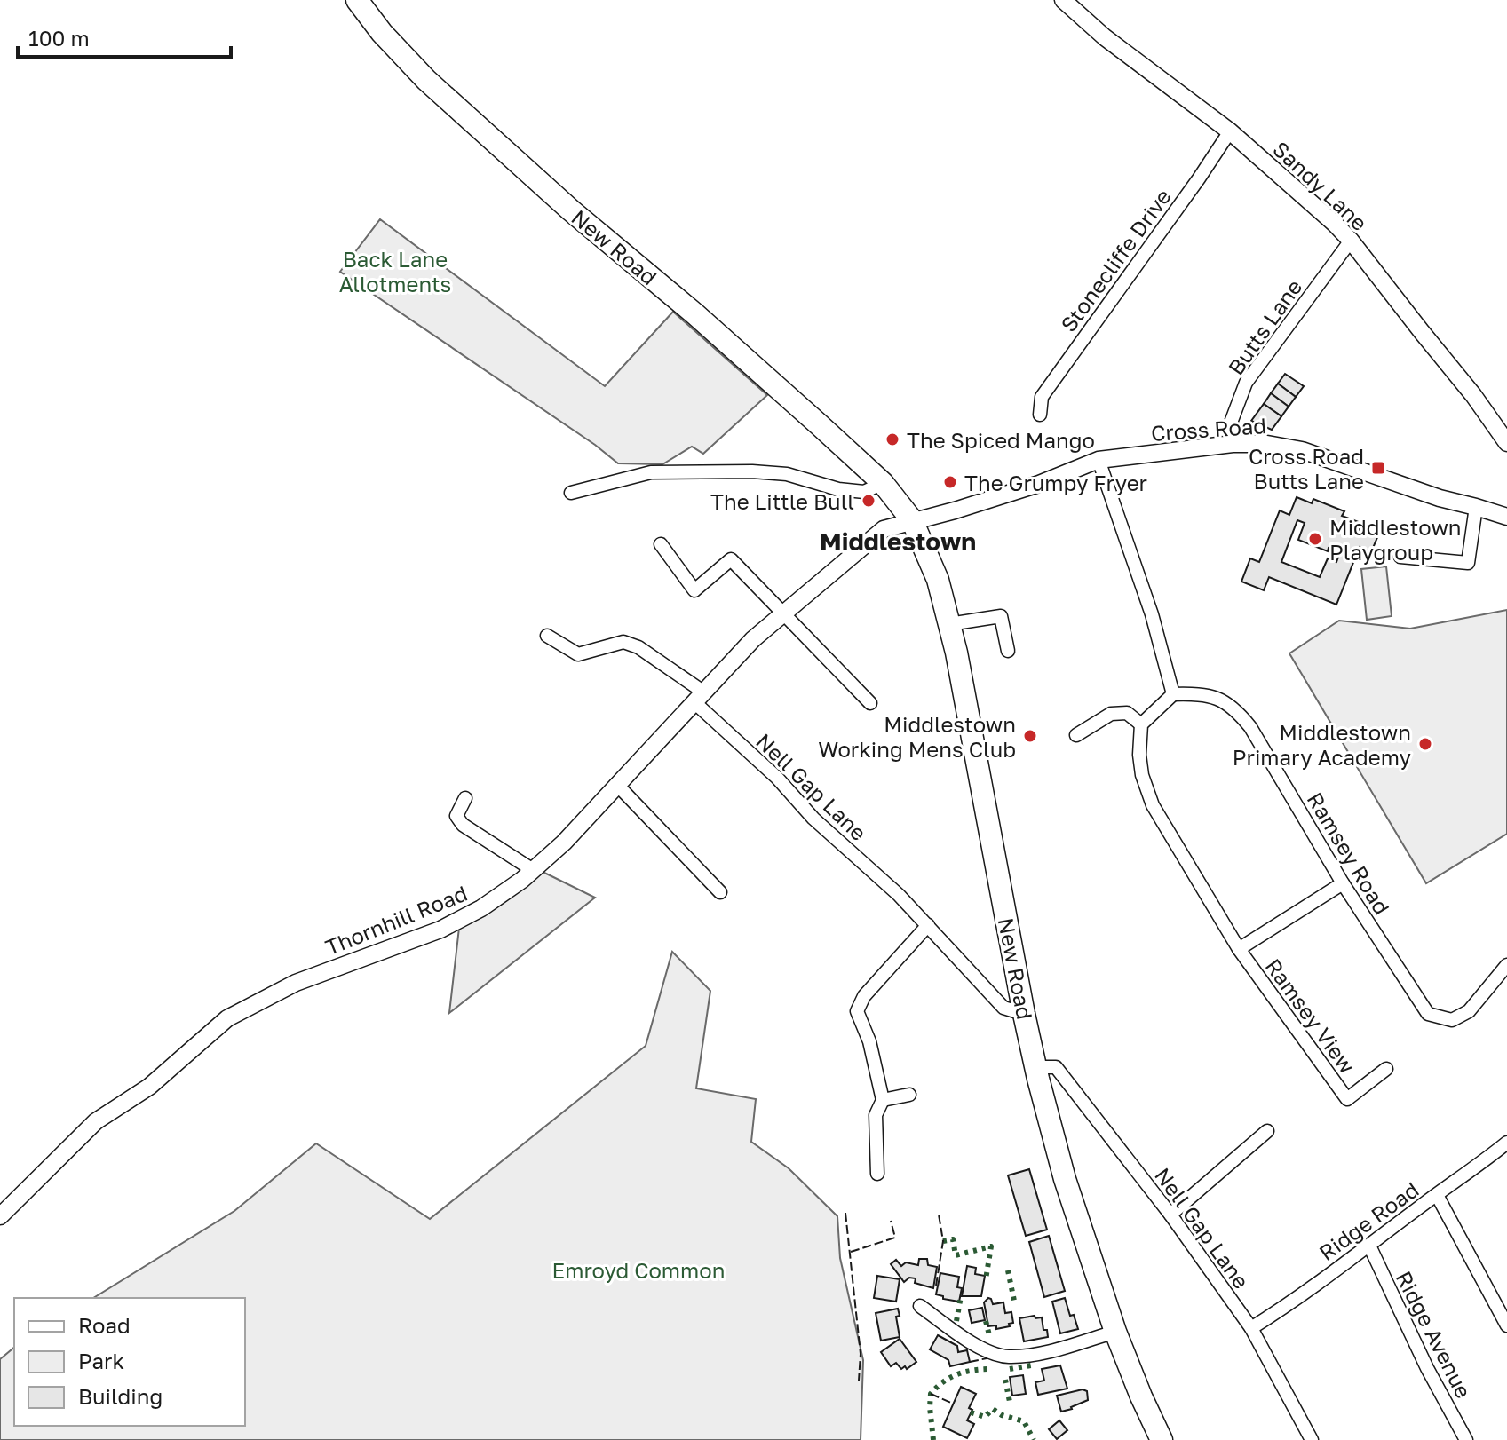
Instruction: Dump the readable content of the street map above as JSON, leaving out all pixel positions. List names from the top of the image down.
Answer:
{
  "streets": {
    "highway": ["New Road"],
    "street": [
      "Sandy Lane",
      "Stonecliffe Drive",
      "Butts Lane",
      "Cross Road",
      "Nell Gap Lane",
      "Ramsey Road",
      "Thornhill Road",
      "Ramsey View",
      "Ridge Road",
      "Ridge Avenue"
    ]
  },
  "crossings": [
    ["Sandy Lane", "Stonecliffe Drive"],
    ["Sandy Lane", "Butts Lane"],
    ["New Road", "Cross Road"],
    ["New Road", "Nell Gap Lane"],
    ["New Road", "Thornhill Road"],
    ["Butts Lane", "Cross Road"],
    ["Cross Road", "Thornhill Road"],
    ["Nell Gap Lane", "Thornhill Road"],
    ["Nell Gap Lane", "Ridge Road"],
    ["Ridge Road", "Ridge Avenue"]
  ],
  "districts": ["Middlestown"],
  "parks": ["Back Lane Allotments", "Emroyd Common"],
  "places": {
    "other": [
      "The Spiced Mango",
      "The Grumpy Fryer",
      "The Little Bull",
      "Middlestown Playgroup",
      "Middlestown Working Mens Club",
      "Middlestown Primary Academy"
    ],
    "transit": ["Cross Road Butts Lane"]
  },
  "legend": ["Road", "Park", "Building"],
  "scale_bar": "100 m"
}
